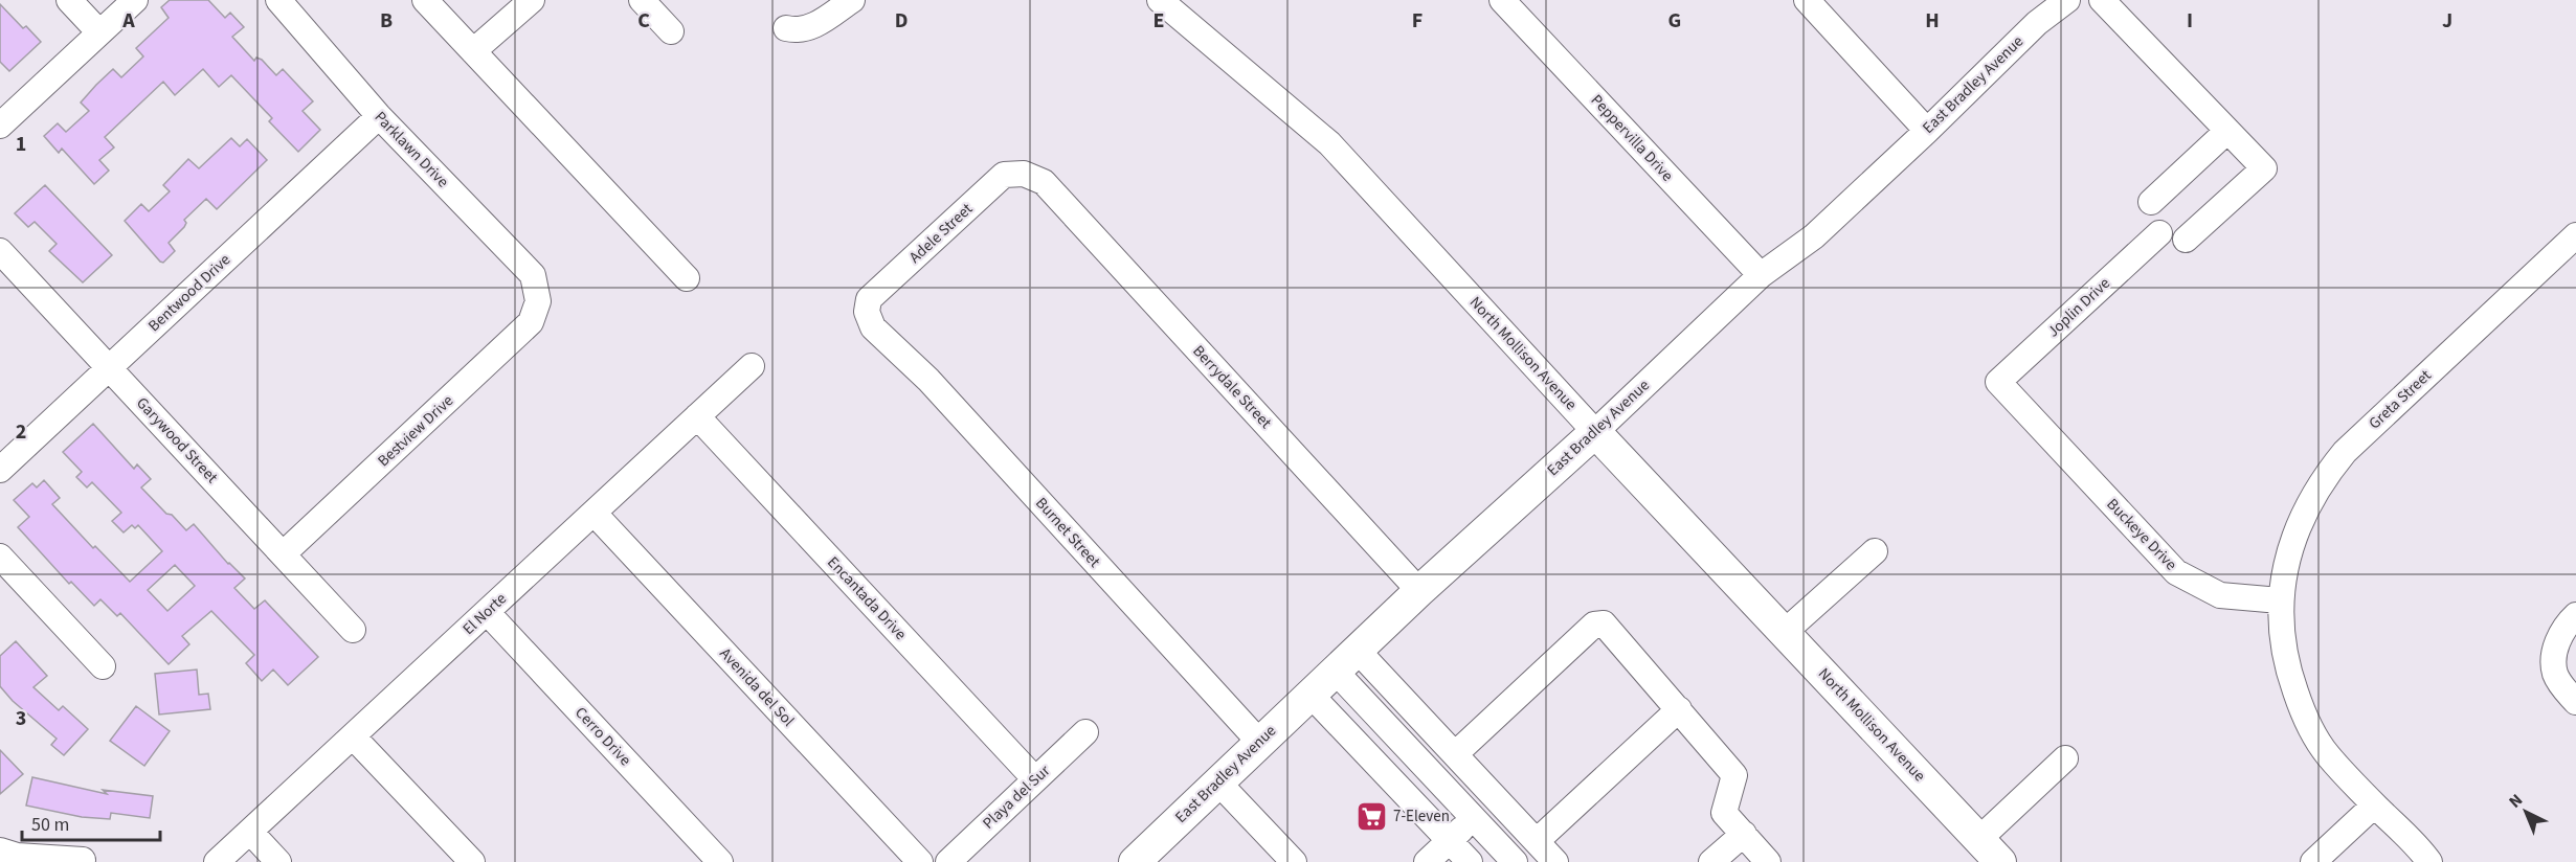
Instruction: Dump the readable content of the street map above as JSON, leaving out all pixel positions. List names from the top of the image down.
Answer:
{
  "streets": {
    "main road": ["East Bradley Avenue", "North Mollison Avenue"],
    "street": [
      "Peppervilla Drive",
      "Parklawn Drive",
      "Adele Street",
      "Bentwood Drive",
      "Joplin Drive",
      "Berrydale Street",
      "Greta Street",
      "Bestview Drive",
      "Garywood Street",
      "Burnet Street",
      "Buckeye Drive",
      "Encantada Drive",
      "El Norte",
      "Avenida del Sol",
      "Cerro Drive",
      "Playa del Sur"
    ]
  },
  "crossings": [
    ["East Bradley Avenue", "Peppervilla Drive"],
    ["East Bradley Avenue", "North Mollison Avenue"],
    ["East Bradley Avenue", "Berrydale Street"],
    ["East Bradley Avenue", "Burnet Street"],
    ["Parklawn Drive", "Bentwood Drive"],
    ["Parklawn Drive", "Bestview Drive"],
    ["Adele Street", "Berrydale Street"],
    ["Adele Street", "Burnet Street"],
    ["Bentwood Drive", "Garywood Street"],
    ["Joplin Drive", "Buckeye Drive"],
    ["Greta Street", "Buckeye Drive"],
    ["Bestview Drive", "Garywood Street"],
    ["Encantada Drive", "El Norte"],
    ["Encantada Drive", "Playa del Sur"],
    ["El Norte", "Avenida del Sol"],
    ["El Norte", "Cerro Drive"]
  ],
  "places": {
    "supermarket": ["7-Eleven"]
  },
  "scale_bar": "50 m",
  "north": "top left",
  "grid": {
    "columns": [
      "A",
      "B",
      "C",
      "D",
      "E",
      "F",
      "G",
      "H",
      "I",
      "J"
    ],
    "rows": ["1", "2", "3"]
  }
}
